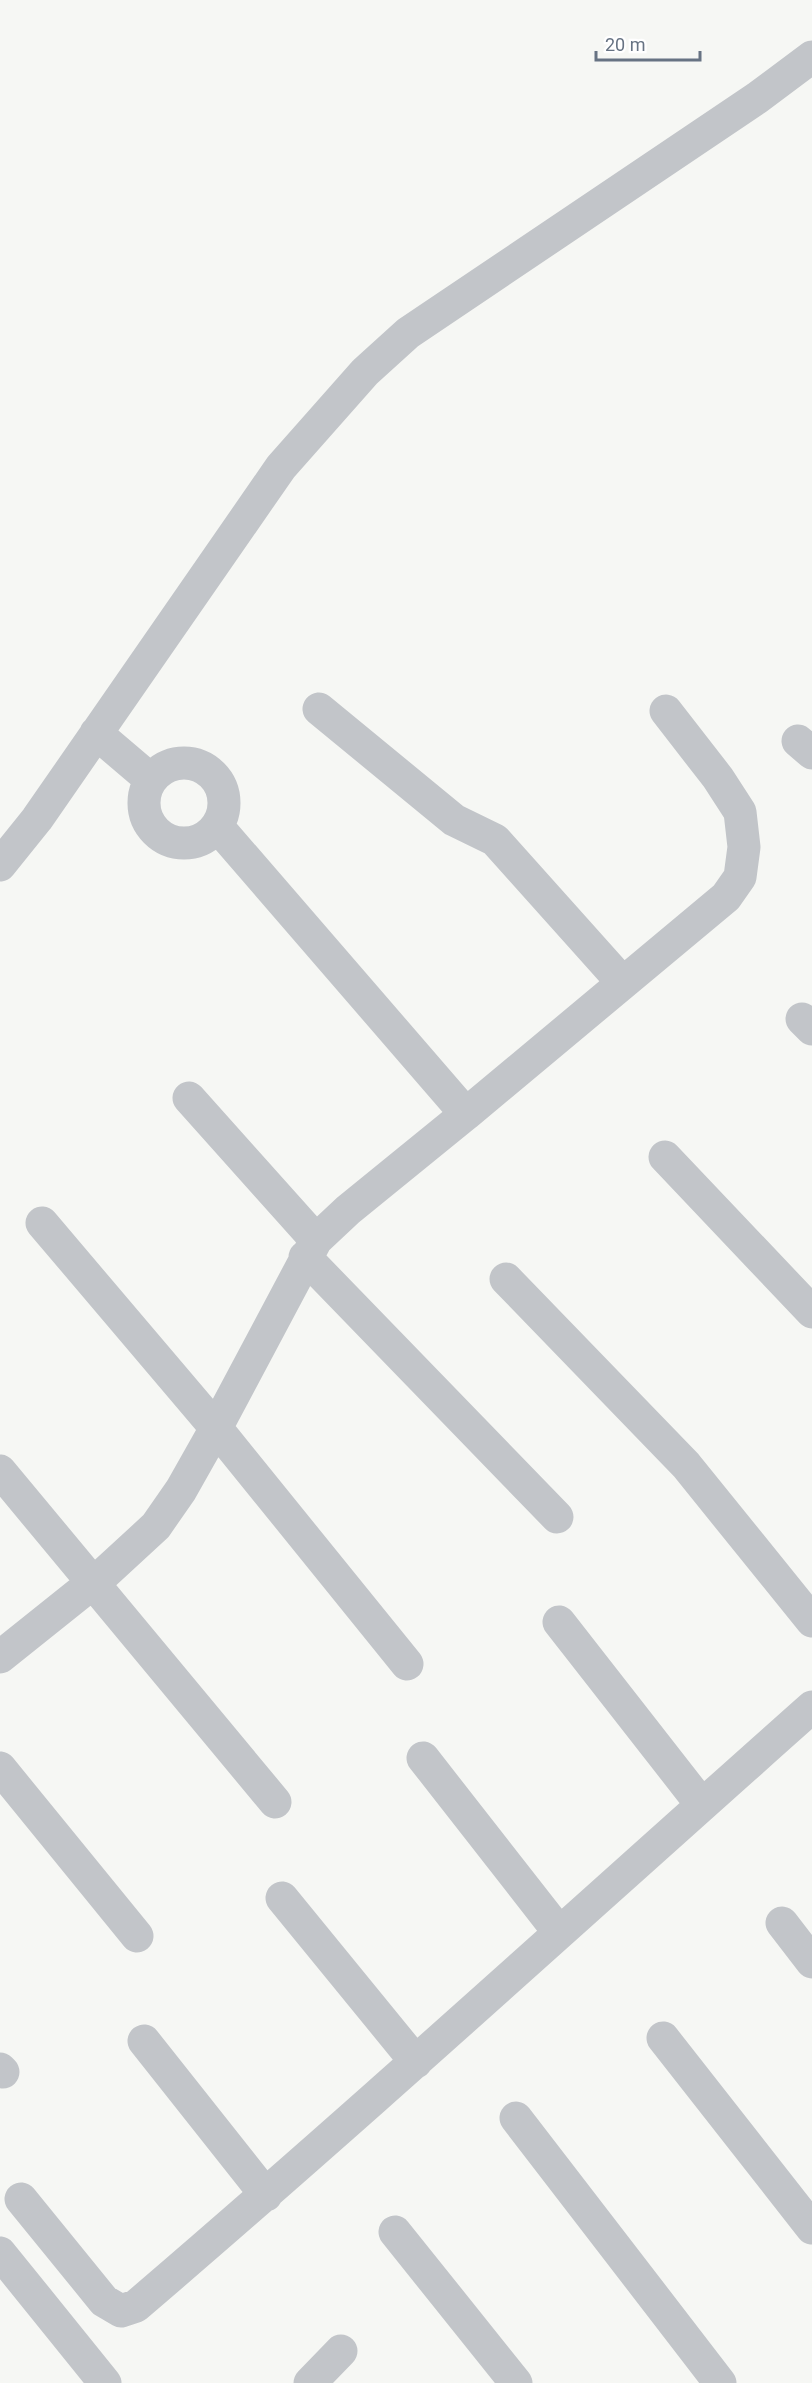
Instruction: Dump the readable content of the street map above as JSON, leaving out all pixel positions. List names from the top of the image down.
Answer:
{
  "scale_bar": "20 m"
}
